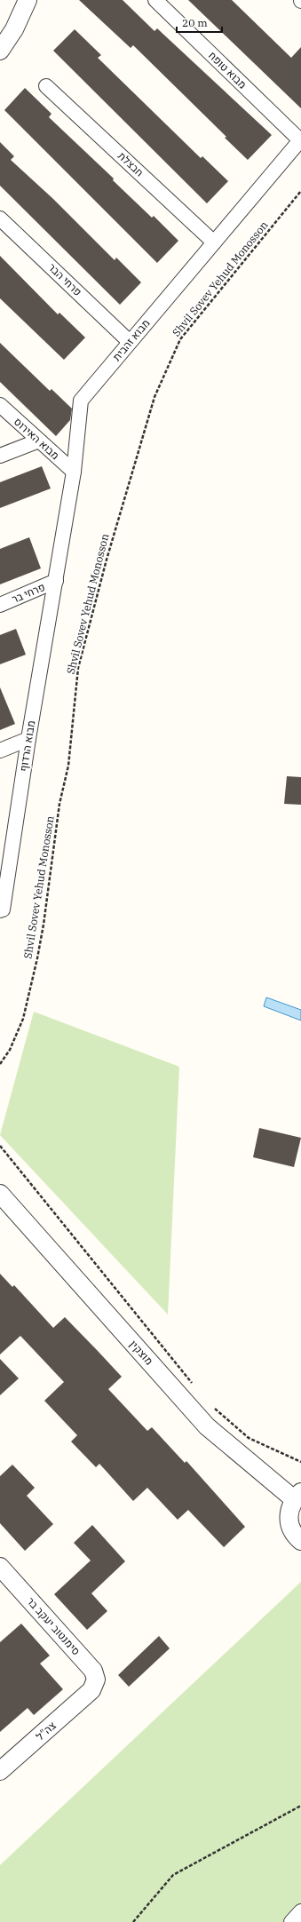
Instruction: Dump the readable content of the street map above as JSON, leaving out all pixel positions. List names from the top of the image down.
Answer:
{
  "streets": {
    "street": [
      "מבוא טופח",
      "חבצלת",
      "פרחי הבר",
      "מבוא זהבית",
      "מבוא האירוס",
      "פרחי בר",
      "מבוא הרדוף",
      "מוצקין",
      "סימנטוב יעקב בר",
      "צה\"ל"
    ],
    "path": ["Shvil Sovev Yehud Monosson"]
  },
  "crossings": [
    ["מבוא טופח", "מבוא זהבית"],
    ["חבצלת", "מבוא זהבית"],
    ["פרחי הבר", "מבוא זהבית"],
    ["מבוא זהבית", "מבוא האירוס"],
    ["מבוא זהבית", "פרחי בר"],
    ["מבוא זהבית", "מבוא הרדוף"],
    ["פרחי בר", "מבוא הרדוף"],
    ["סימנטוב יעקב בר", "צה\"ל"]
  ],
  "scale_bar": "20 m"
}
